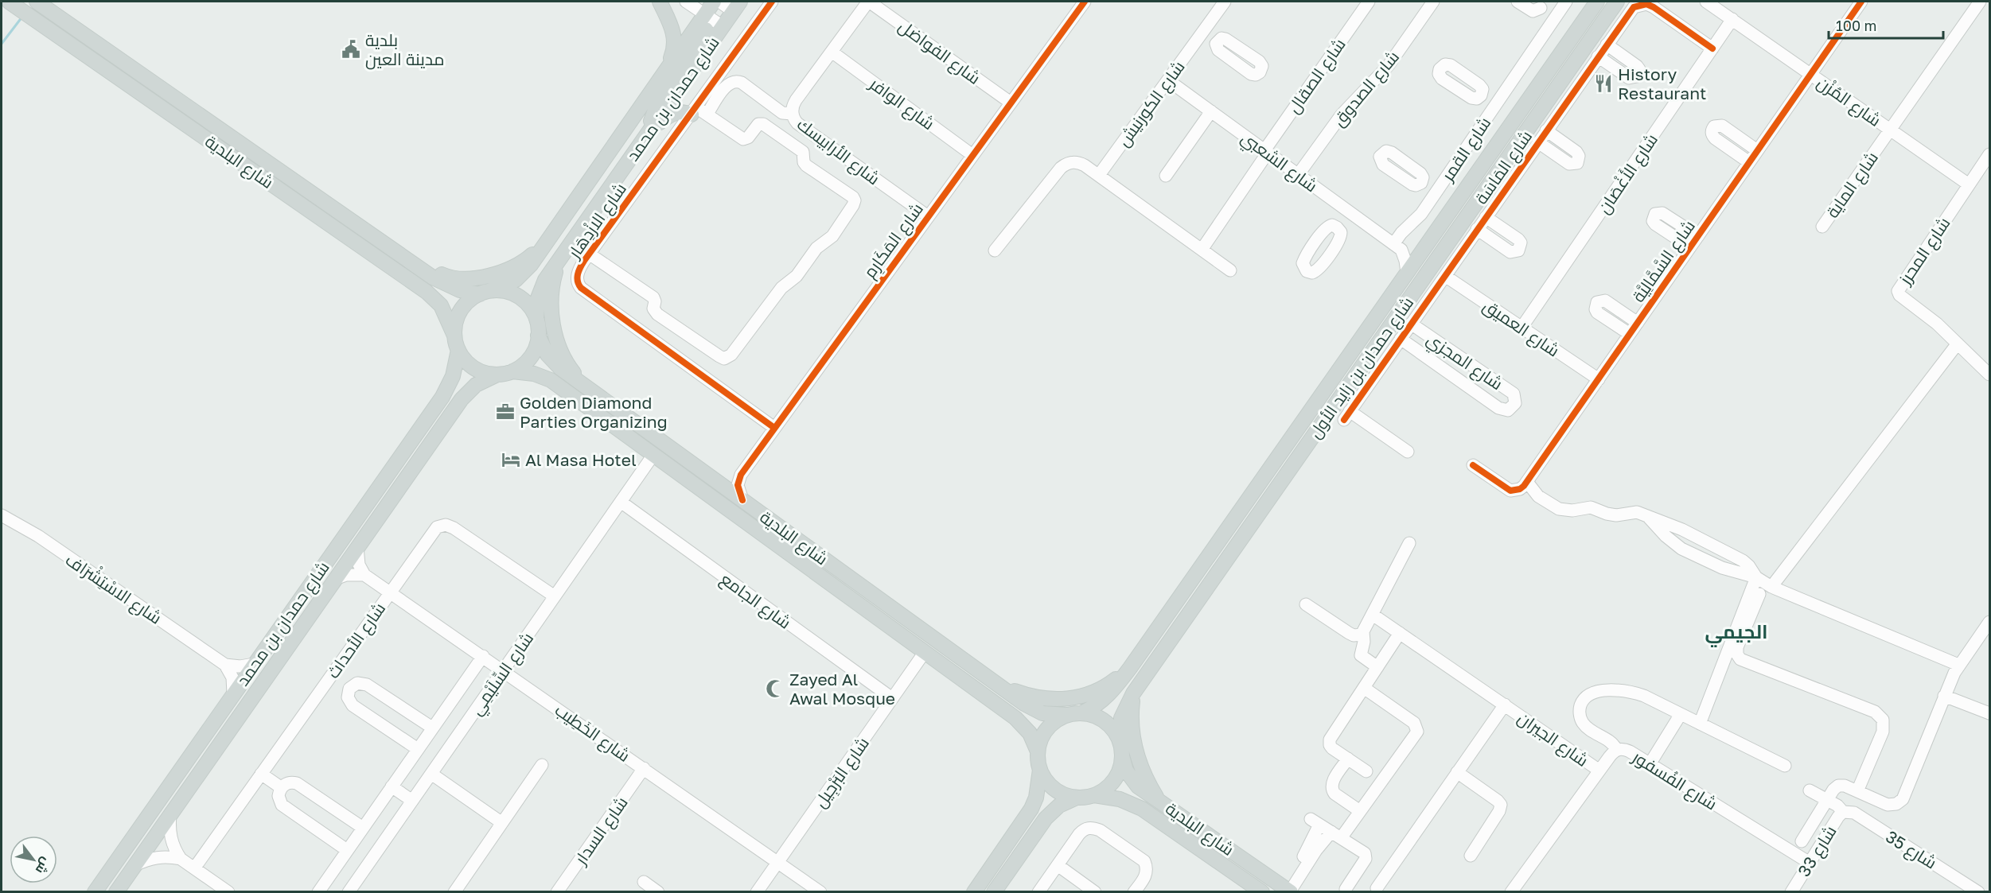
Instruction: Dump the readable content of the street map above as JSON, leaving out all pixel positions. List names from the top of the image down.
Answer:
{
  "streets": {
    "main road": ["شارع حمدان بن محمد", "شارع البلدية", "شارع حمدان بن زايد الأول"],
    "street": [
      "شارع الفواضل",
      "شارع الصقال",
      "شارع الصدوق",
      "شارع المُزْن",
      "شارع الوافر",
      "شارع الكورنيش",
      "شارع القمر",
      "شارع الأرابيسك",
      "شارع الشعبي",
      "شارع المَاسَة",
      "شارع الأَغْصَان",
      "شارع الماية",
      "شارع الازْدِهَار",
      "شارع المَكَارِم",
      "شارع المحرز",
      "شارع السَّمَّالِيَّة",
      "شارع العميق",
      "شارع المجزي",
      "شارع الاسْتِشْرَاف",
      "شارع الجامع",
      "شارع الأحداث",
      "شارع السِّلَيْمِي",
      "شارع الخَطِيب",
      "شارع الجيران",
      "شارع البَرْجِيل",
      "شارع الفُسفور",
      "شارع السدار",
      "شارع 35",
      "شارع 33"
    ]
  },
  "crossings": [
    ["شارع الفواضل", "شارع الأرابيسك"],
    ["شارع الفواضل", "شارع المَكَارِم"],
    ["شارع الصقال", "شارع الشعبي"],
    ["شارع الصدوق", "شارع الشعبي"],
    ["شارع حمدان بن محمد", "شارع البلدية"],
    ["شارع المُزْن", "شارع الأَغْصَان"],
    ["شارع المُزْن", "شارع الماية"],
    ["شارع المُزْن", "شارع المحرز"],
    ["شارع المُزْن", "شارع السَّمَّالِيَّة"],
    ["شارع الوافر", "شارع الأرابيسك"],
    ["شارع الوافر", "شارع المَكَارِم"],
    ["شارع الكورنيش", "شارع الشعبي"],
    ["شارع القمر", "شارع الشعبي"],
    ["شارع الأرابيسك", "شارع المَكَارِم"],
    ["شارع البلدية", "شارع حمدان بن زايد الأول"],
    ["شارع البلدية", "شارع السِّلَيْمِي"],
    ["شارع البلدية", "شارع البَرْجِيل"],
    ["شارع المَاسَة", "شارع الأَغْصَان"],
    ["شارع المَاسَة", "شارع العميق"],
    ["شارع المَاسَة", "شارع المجزي"],
    ["شارع الأَغْصَان", "شارع العميق"],
    ["شارع الازْدِهَار", "شارع المَكَارِم"],
    ["شارع السَّمَّالِيَّة", "شارع العميق"],
    ["شارع الجامع", "شارع السِّلَيْمِي"],
    ["شارع الجامع", "شارع البَرْجِيل"],
    ["شارع الأحداث", "شارع السِّلَيْمِي"],
    ["شارع الأحداث", "شارع الخَطِيب"],
    ["شارع السِّلَيْمِي", "شارع الخَطِيب"],
    ["شارع الخَطِيب", "شارع البَرْجِيل"],
    ["شارع الخَطِيب", "شارع السدار"],
    ["شارع الجيران", "شارع الفُسفور"],
    ["شارع الفُسفور", "شارع 33"],
    ["شارع 35", "شارع 33"]
  ],
  "districts": ["الجيمي"],
  "places": {
    "public building": ["بلدية مدينة العين"],
    "restaurant": ["History Restaurant"],
    "office": ["Golden Diamond Parties Organizing"],
    "hotel": ["Al Masa Hotel"],
    "mosque": ["Zayed Al Awal Mosque"]
  },
  "scale_bar": "100 m",
  "north": "bottom right"
}
